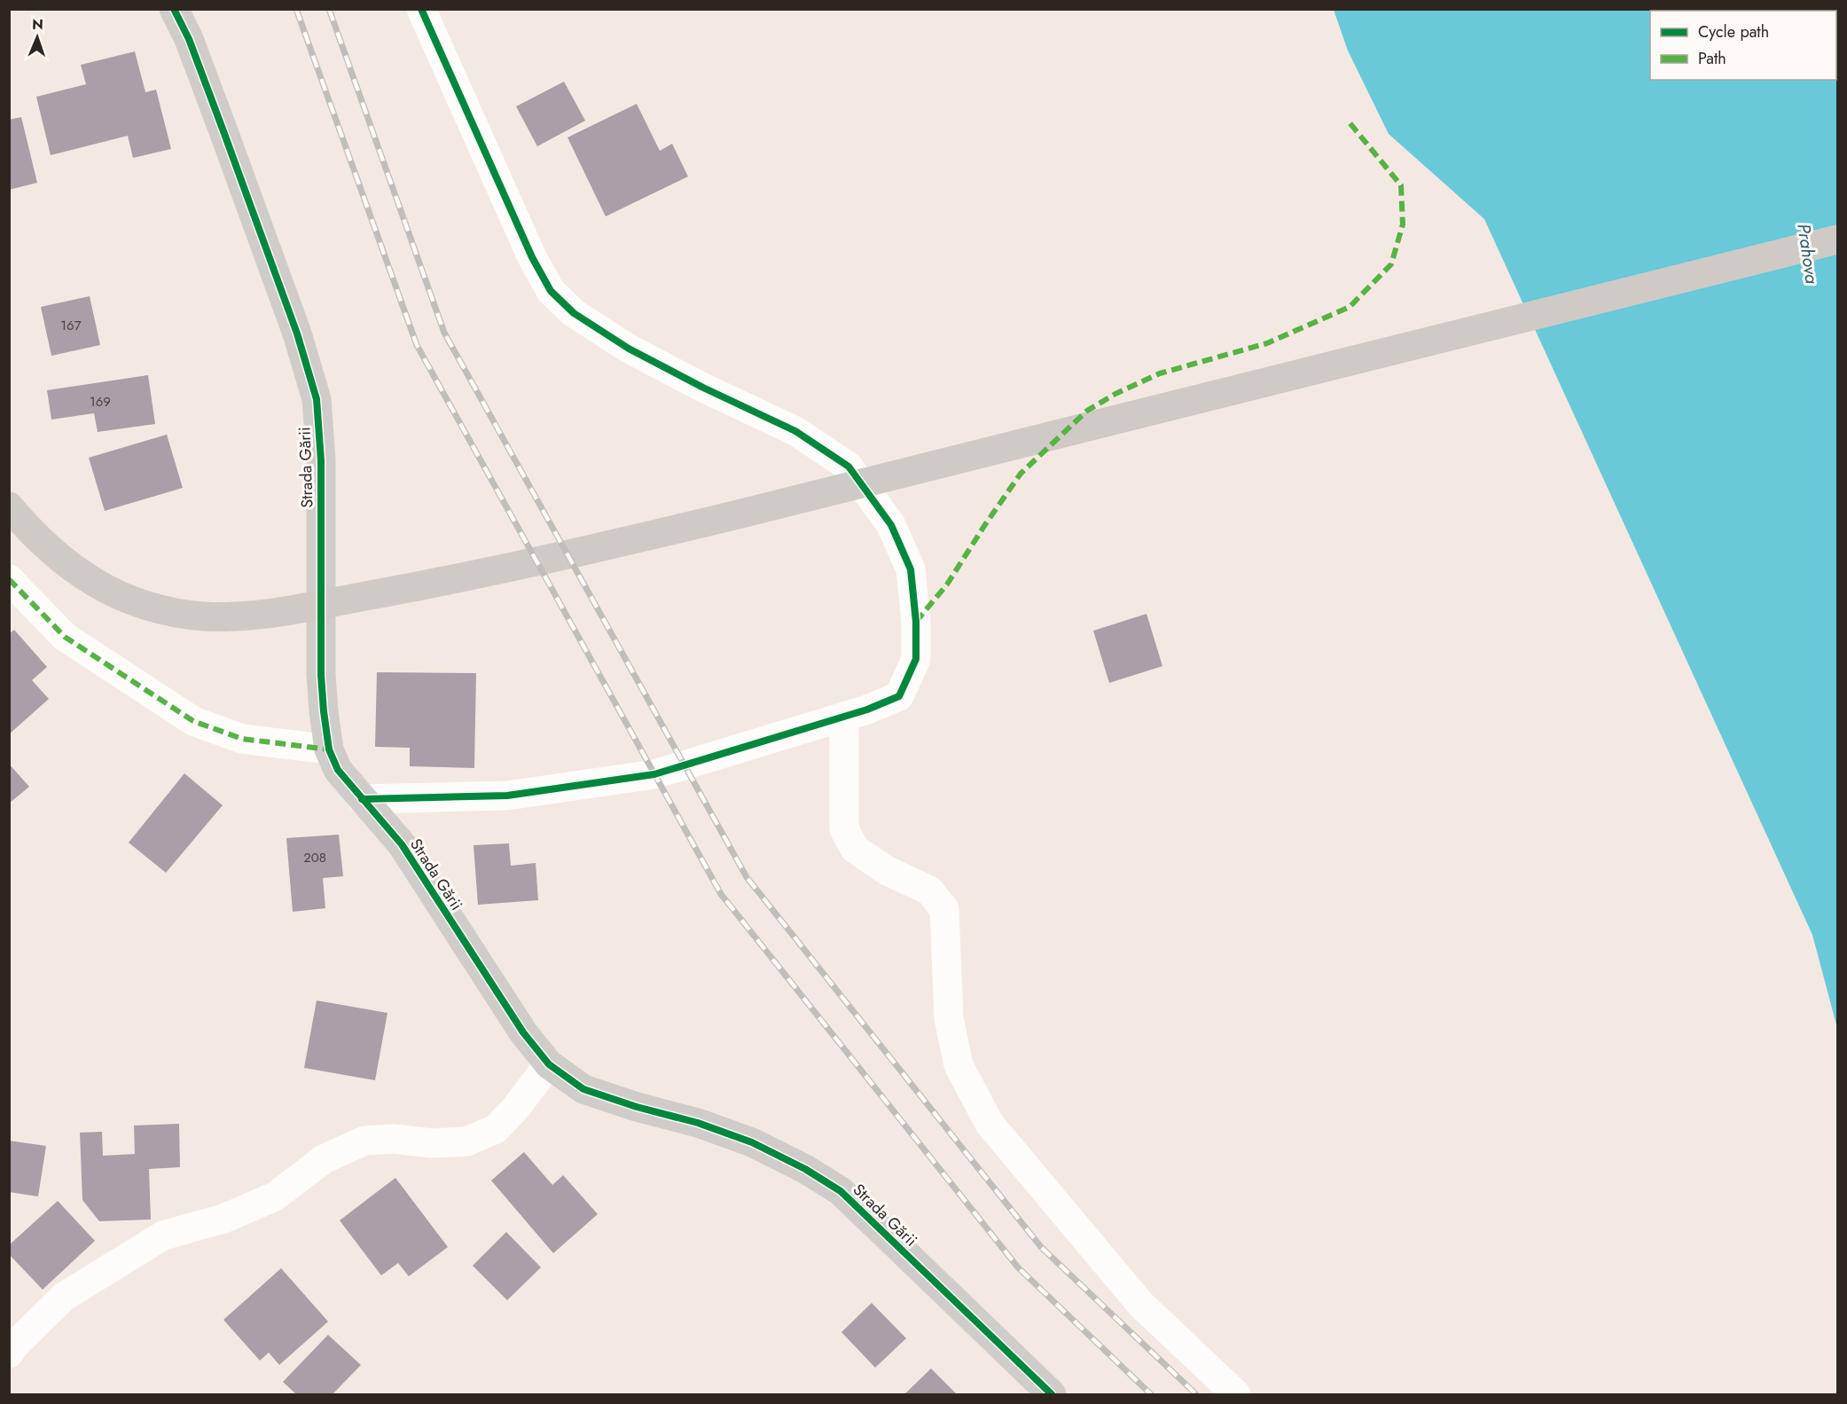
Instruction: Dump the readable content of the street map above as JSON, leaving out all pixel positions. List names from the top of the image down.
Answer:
{
  "streets": {
    "street": ["Strada Gării"]
  },
  "water": ["Prahova"],
  "house_numbers": ["167", "169", "208"],
  "legend": ["Cycle path", "Path"],
  "north": "top"
}
